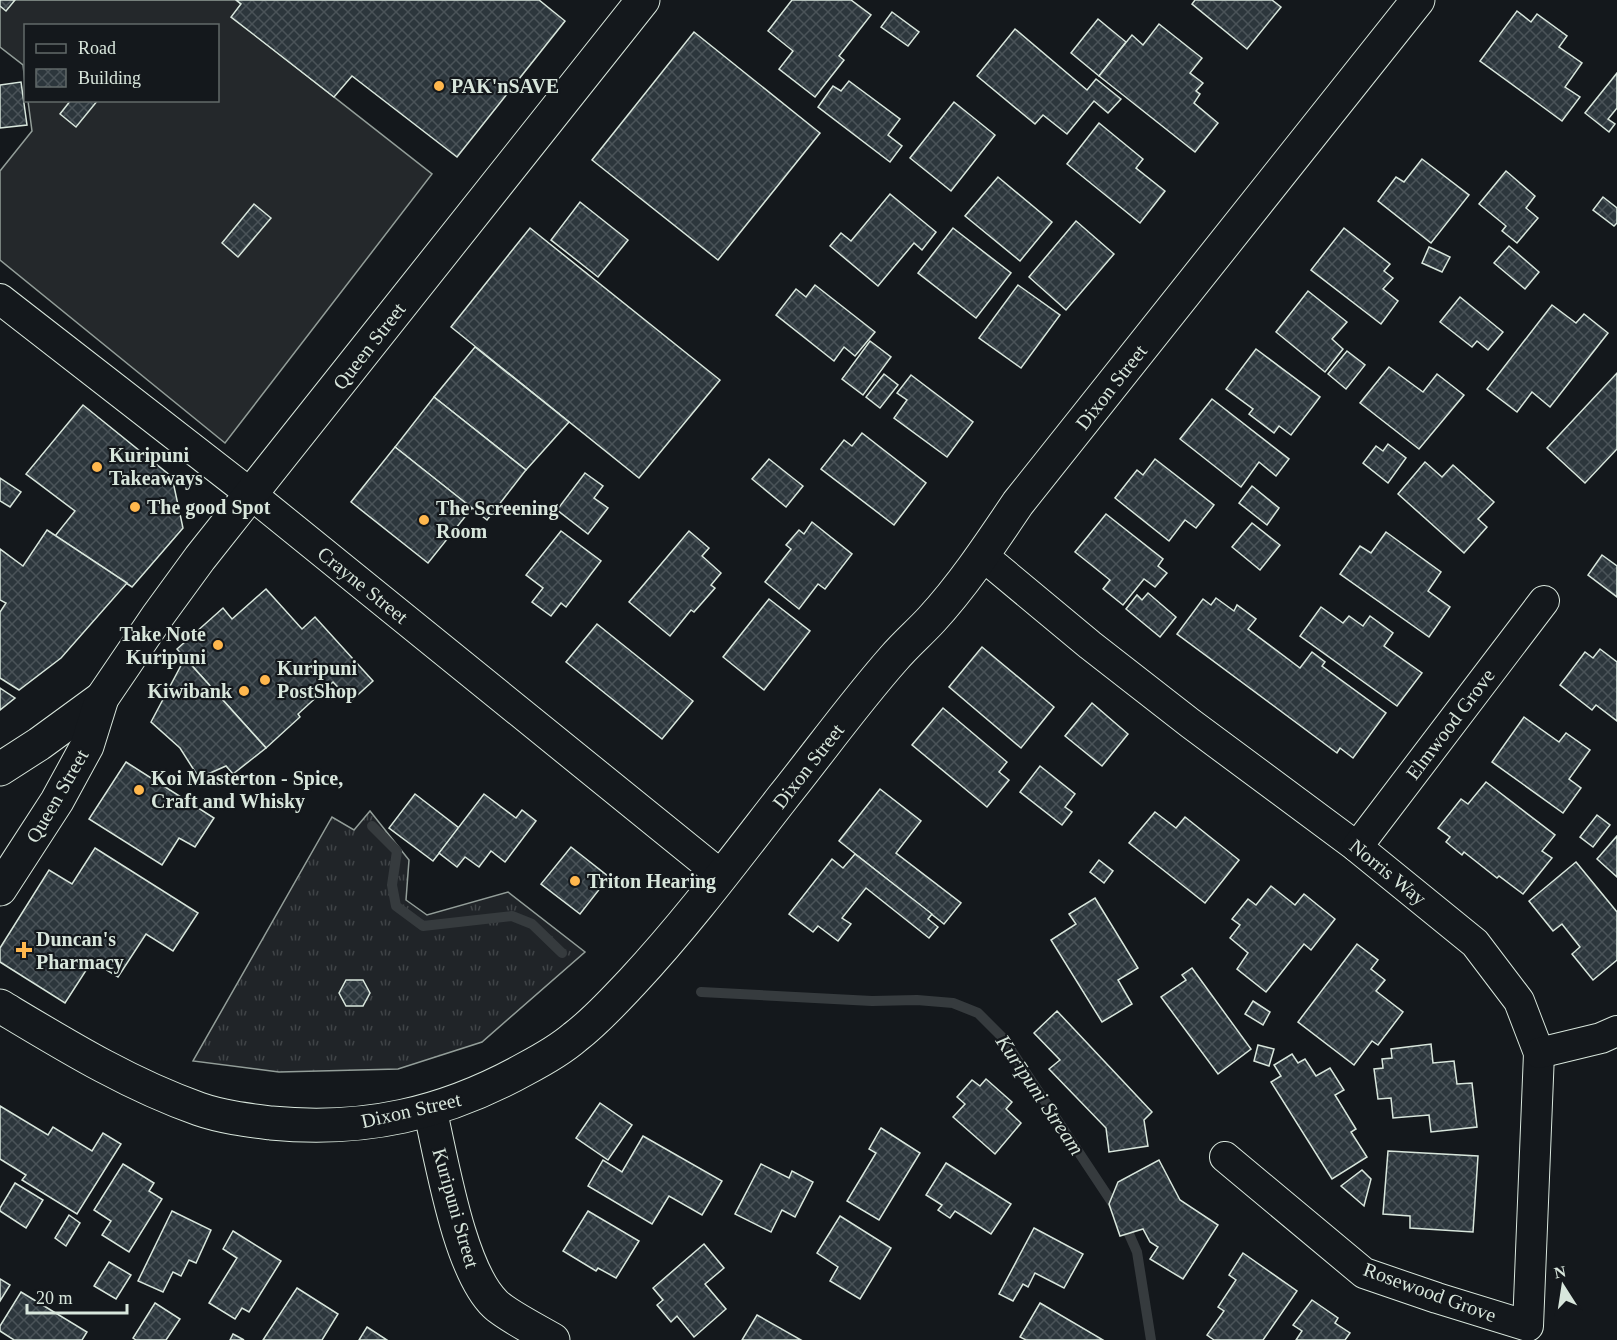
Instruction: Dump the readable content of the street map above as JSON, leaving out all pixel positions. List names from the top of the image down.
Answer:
{
  "streets": {
    "main road": ["Queen Street", "Dixon Street", "Kuripuni Street"],
    "street": [
      "Crayne Street",
      "Elmwood Grove",
      "Norris Way",
      "Rosewood Grove"
    ]
  },
  "crossings": [
    ["Queen Street", "Crayne Street"],
    ["Dixon Street", "Crayne Street"],
    ["Dixon Street", "Norris Way"],
    ["Dixon Street", "Kuripuni Street"],
    ["Elmwood Grove", "Norris Way"],
    ["Norris Way", "Rosewood Grove"]
  ],
  "water": ["Kurīpuni Stream"],
  "places": {
    "other": [
      "PAK'nSAVE",
      "Kuripuni Takeaways",
      "The good Spot",
      "The Screening Room",
      "Take Note Kuripuni",
      "Kuripuni PostShop",
      "Kiwibank",
      "Koi Masterton - Spice, Craft and Whisky",
      "Triton Hearing"
    ],
    "health": ["Duncan's Pharmacy"]
  },
  "legend": ["Road", "Building"],
  "scale_bar": "20 m",
  "north": "top"
}
